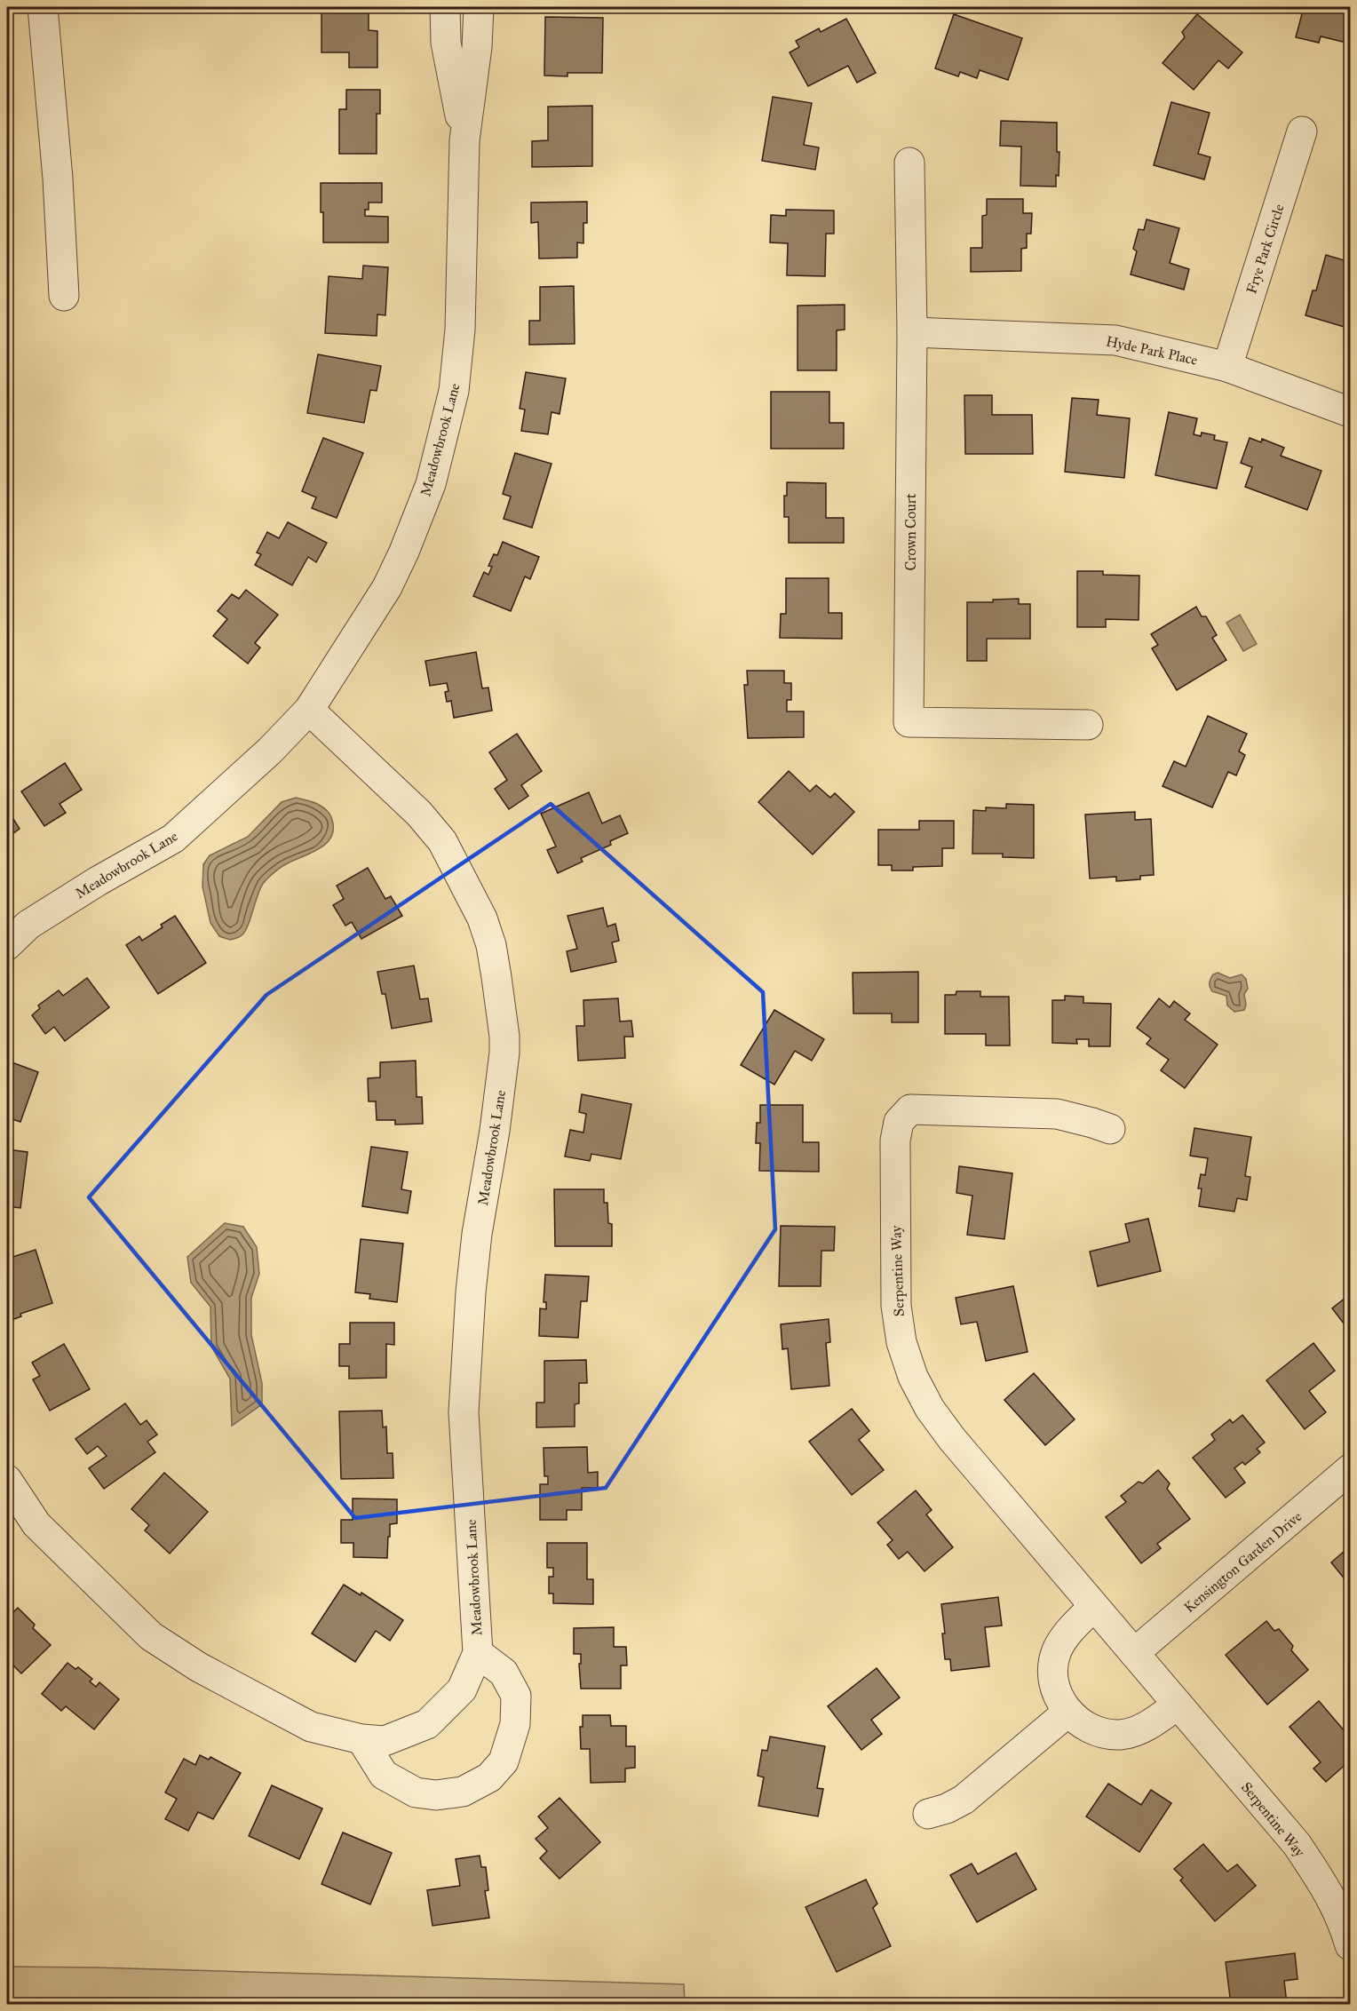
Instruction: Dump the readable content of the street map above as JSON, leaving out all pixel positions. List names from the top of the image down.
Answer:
{
  "streets": {
    "street": [
      "Frye Park Circle",
      "Hyde Park Place",
      "Meadowbrook Lane",
      "Crown Court",
      "Serpentine Way",
      "Kensington Garden Drive"
    ]
  },
  "crossings": [
    ["Frye Park Circle", "Hyde Park Place"],
    ["Hyde Park Place", "Crown Court"],
    ["Serpentine Way", "Kensington Garden Drive"]
  ]
}
